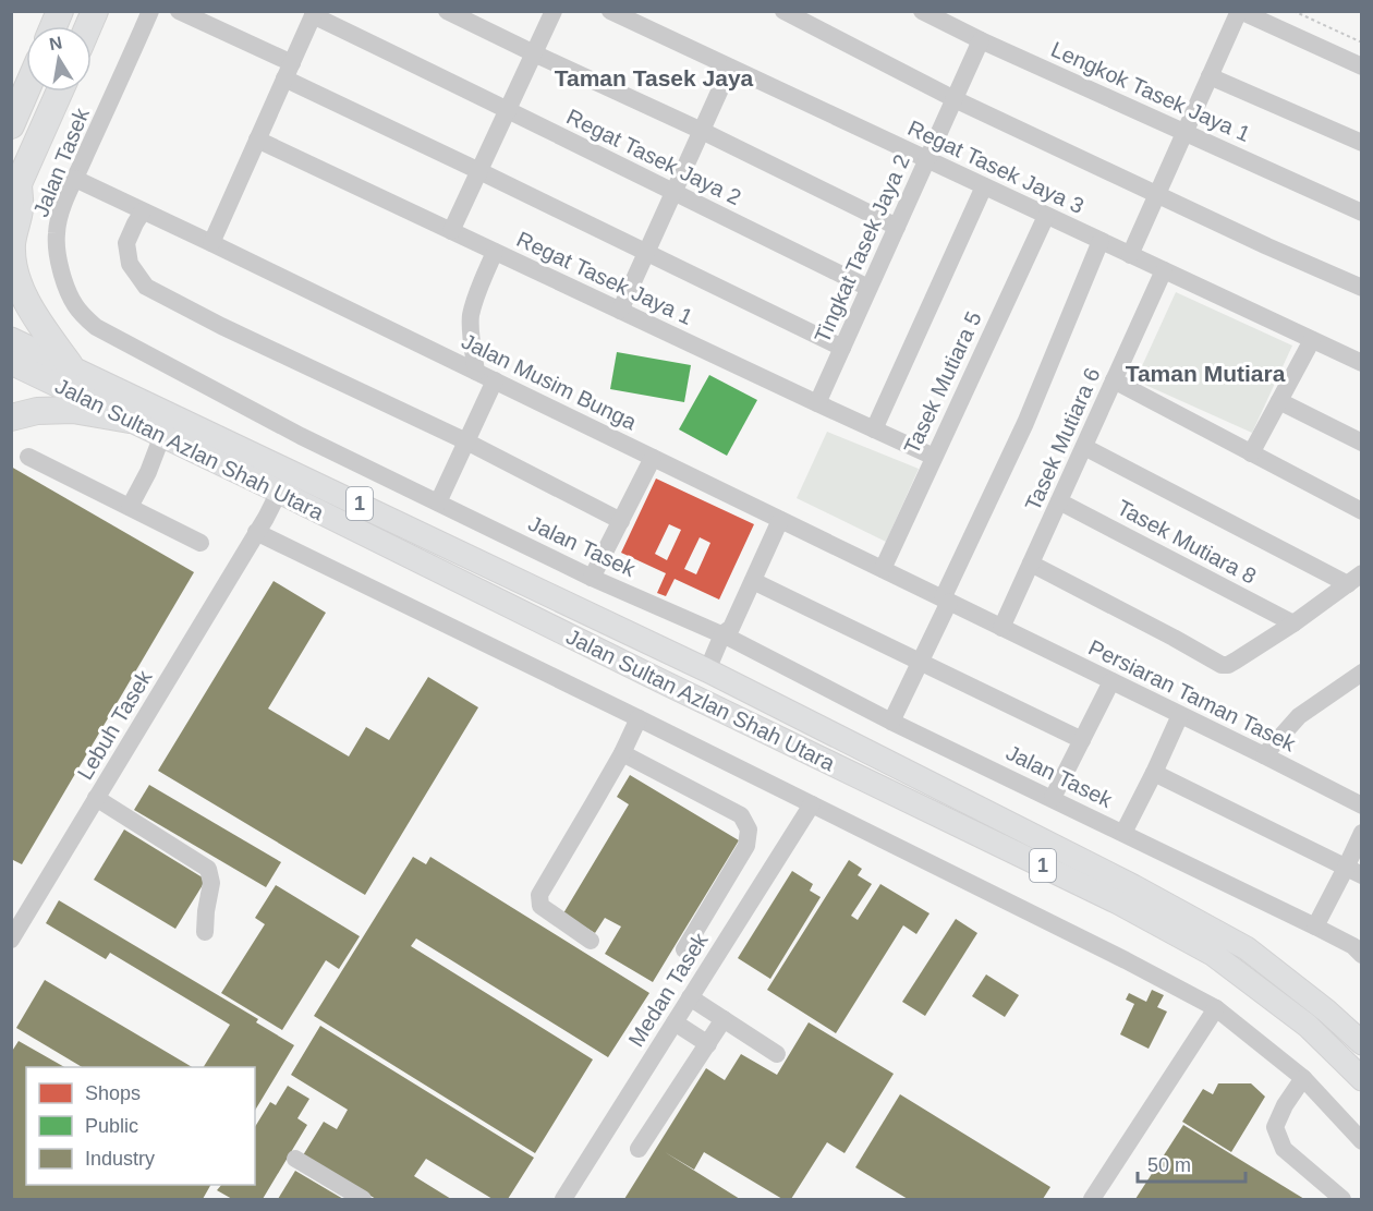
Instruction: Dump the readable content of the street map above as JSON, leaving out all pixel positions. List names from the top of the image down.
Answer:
{
  "streets": {
    "main road": ["Jalan Sultan Azlan Shah Utara", "1"],
    "street": [
      "Lengkok Tasek Jaya 1",
      "Regat Tasek Jaya 2",
      "Jalan Tasek",
      "Regat Tasek Jaya 3",
      "Tingkat Tasek Jaya 2",
      "Regat Tasek Jaya 1",
      "Jalan Musim Bunga",
      "Tasek Mutiara 5",
      "Tasek Mutiara 6",
      "Tasek Mutiara 8",
      "Persiaran Taman Tasek",
      "Lebuh Tasek",
      "Medan Tasek"
    ]
  },
  "crossings": [
    ["Lengkok Tasek Jaya 1", "Tingkat Tasek Jaya 2"],
    ["Regat Tasek Jaya 2", "Tingkat Tasek Jaya 2"],
    ["Jalan Tasek", "Jalan Musim Bunga"],
    ["Regat Tasek Jaya 3", "Tingkat Tasek Jaya 2"],
    ["Regat Tasek Jaya 3", "Tasek Mutiara 5"],
    ["Regat Tasek Jaya 3", "Tasek Mutiara 6"],
    ["Tingkat Tasek Jaya 2", "Regat Tasek Jaya 1"],
    ["Regat Tasek Jaya 1", "Tasek Mutiara 5"],
    ["Jalan Musim Bunga", "Tasek Mutiara 5"],
    ["Jalan Musim Bunga", "Tasek Mutiara 6"],
    ["Jalan Musim Bunga", "Persiaran Taman Tasek"],
    ["Tasek Mutiara 6", "Tasek Mutiara 8"],
    ["Tasek Mutiara 6", "Persiaran Taman Tasek"],
    ["Jalan Sultan Azlan Shah Utara", "Lebuh Tasek"]
  ],
  "districts": ["Taman Tasek Jaya", "Taman Mutiara"],
  "legend": ["Shops", "Public", "Industry"],
  "scale_bar": "50 m",
  "north": "top"
}
